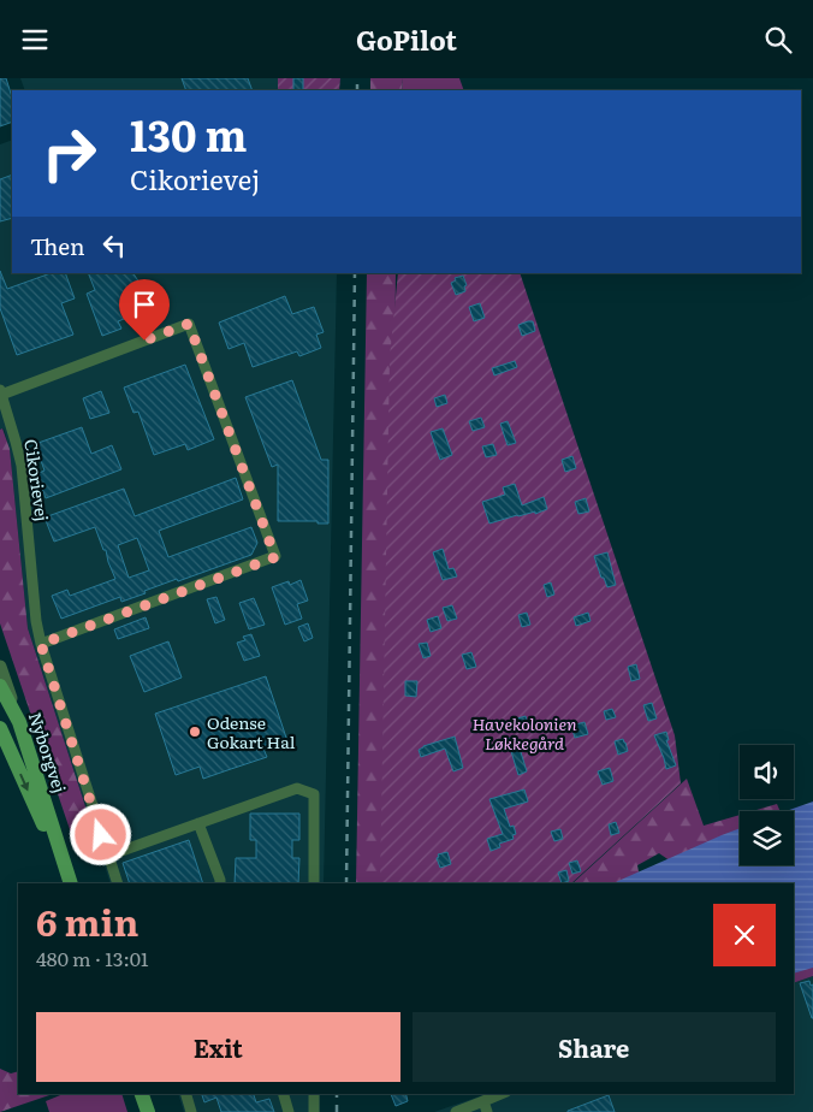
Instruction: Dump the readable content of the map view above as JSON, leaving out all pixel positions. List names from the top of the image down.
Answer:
{
  "streets": {
    "main road": ["Nyborgvej"],
    "street": ["Cikorievej"]
  },
  "parks": ["Havekolonien Løkkegård"],
  "places": ["Odense Gokart Hal"],
  "page": {
    "header": "GoPilot",
    "turn": ["130 m", "Cikorievej"],
    "then": "Then",
    "heading": ["6 min", "480 m · 13:01"],
    "buttons": ["Exit", "Share"]
  }
}
